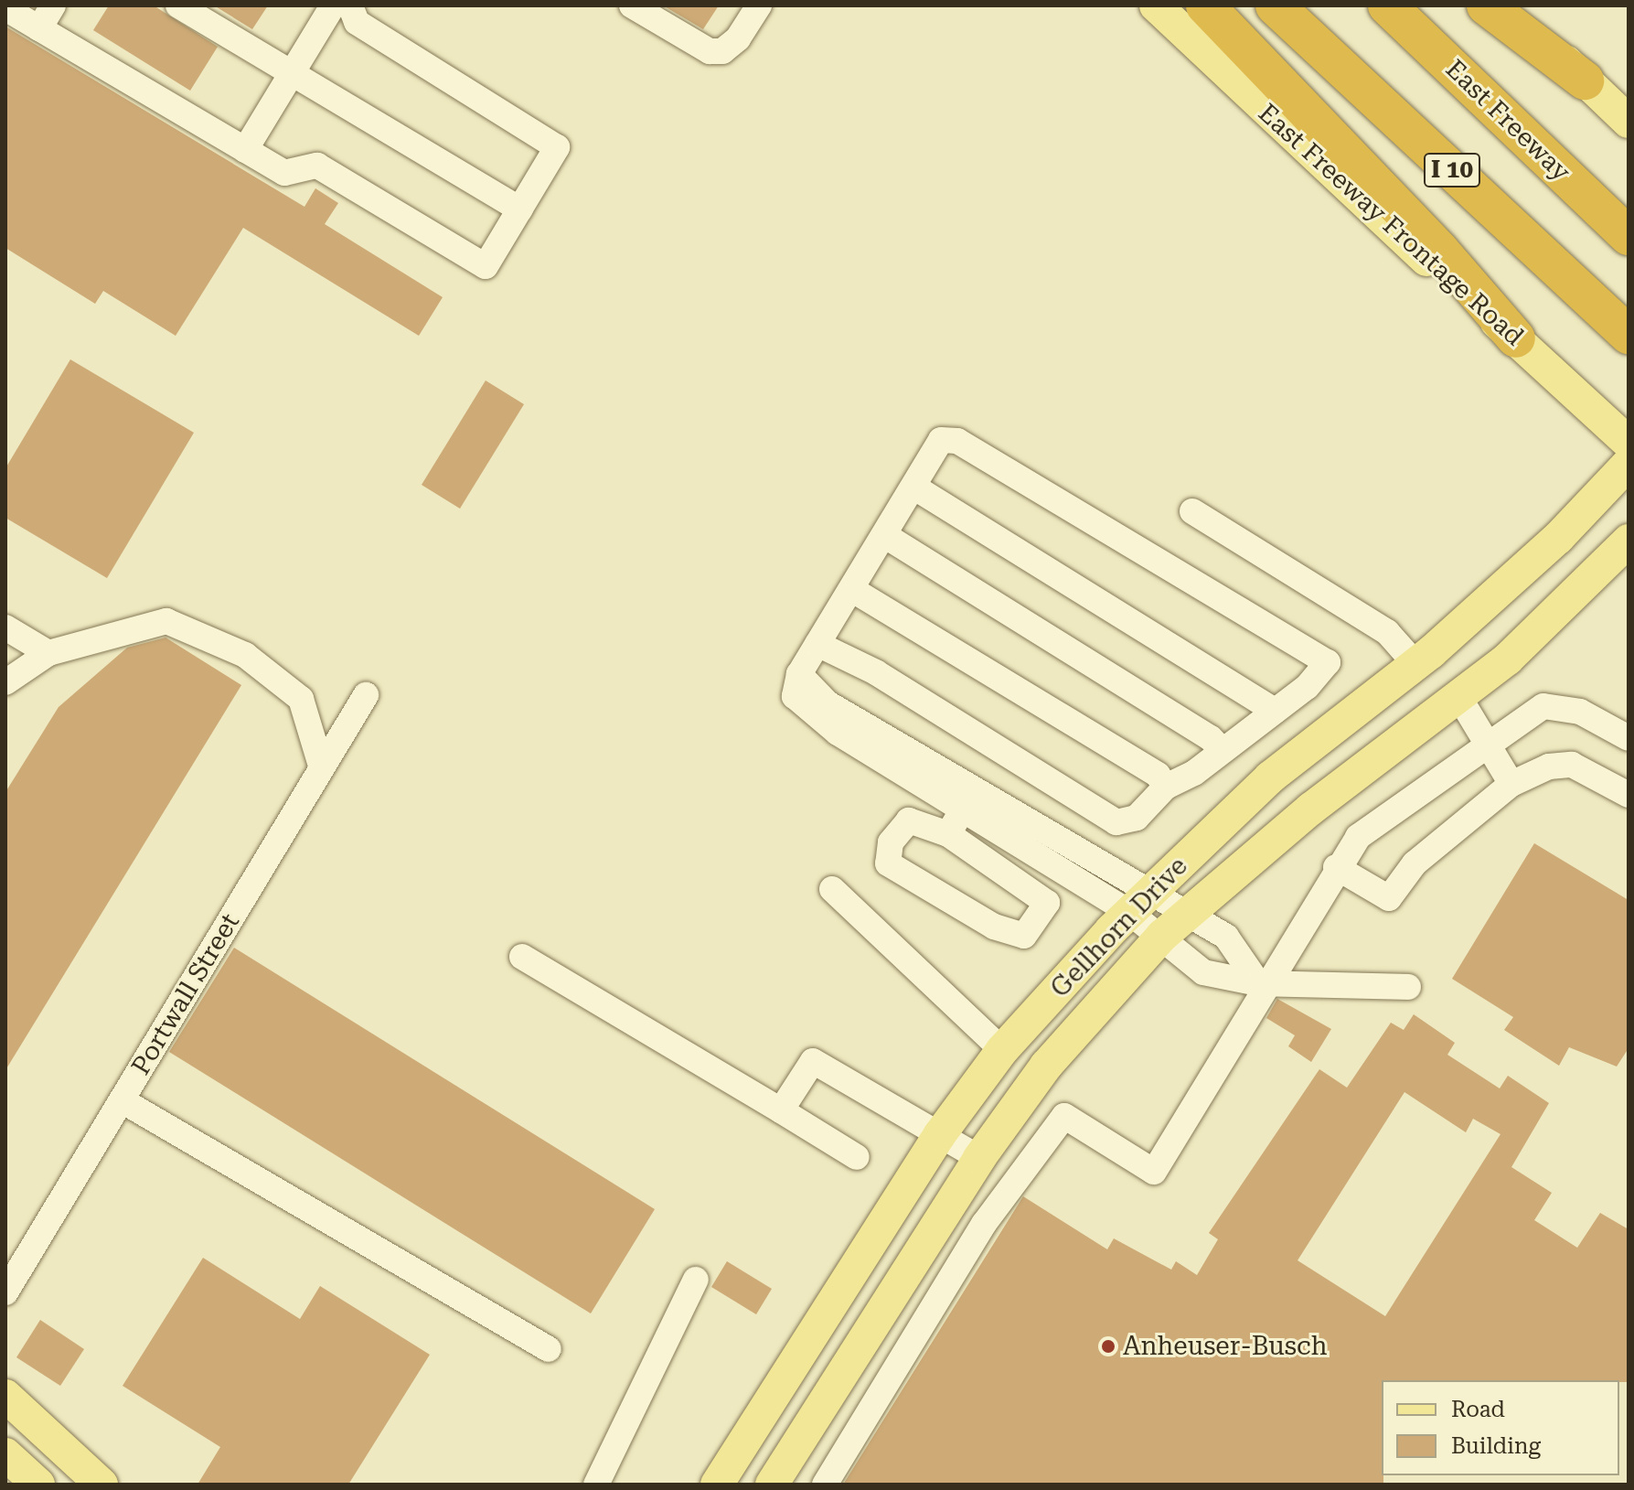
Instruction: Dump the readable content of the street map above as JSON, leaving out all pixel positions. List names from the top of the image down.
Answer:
{
  "streets": {
    "highway": ["East Freeway", "I 10"],
    "main road": ["East Freeway Frontage Road", "Gellhorn Drive"],
    "street": ["Portwall Street"]
  },
  "places": ["Anheuser-Busch"],
  "legend": ["Road", "Building"]
}
